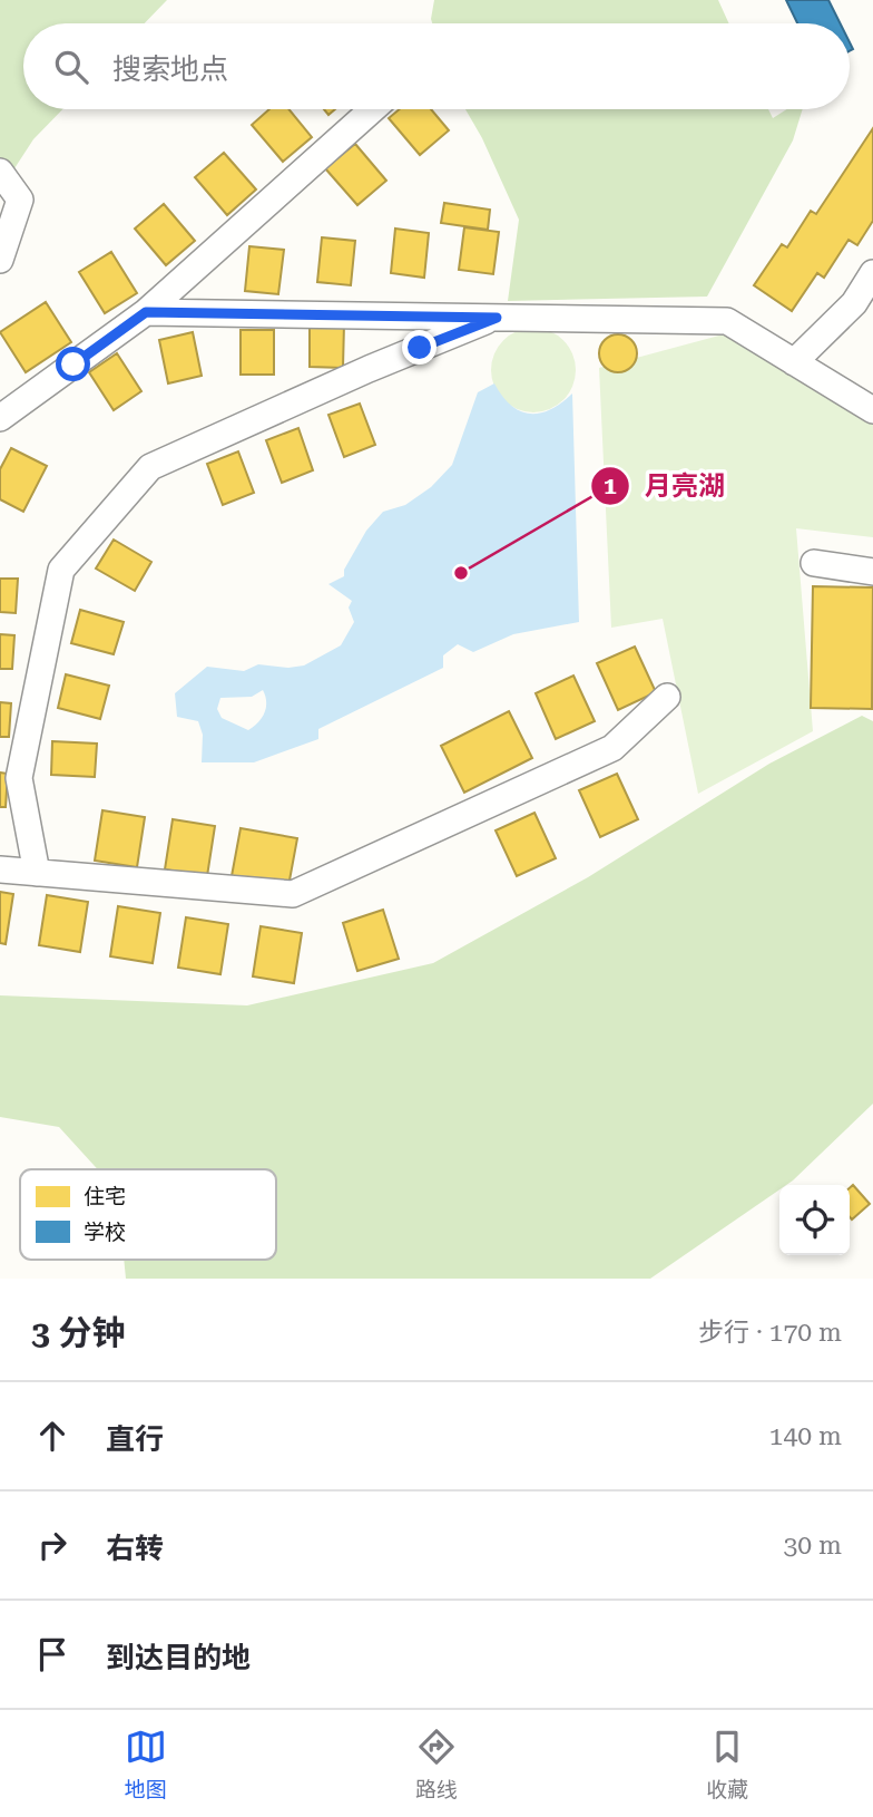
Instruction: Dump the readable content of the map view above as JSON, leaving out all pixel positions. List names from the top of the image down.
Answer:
{
  "places": ["月亮湖"],
  "legend": ["住宅", "学校"],
  "page": {
    "search": "搜索地点",
    "heading": ["3 分钟", "步行 · 170 m"],
    "list": [
      ["直行", "140 m"],
      ["右转", "30 m"],
      "到达目的地"
    ],
    "nav": ["地图", "路线", "收藏"]
  }
}
